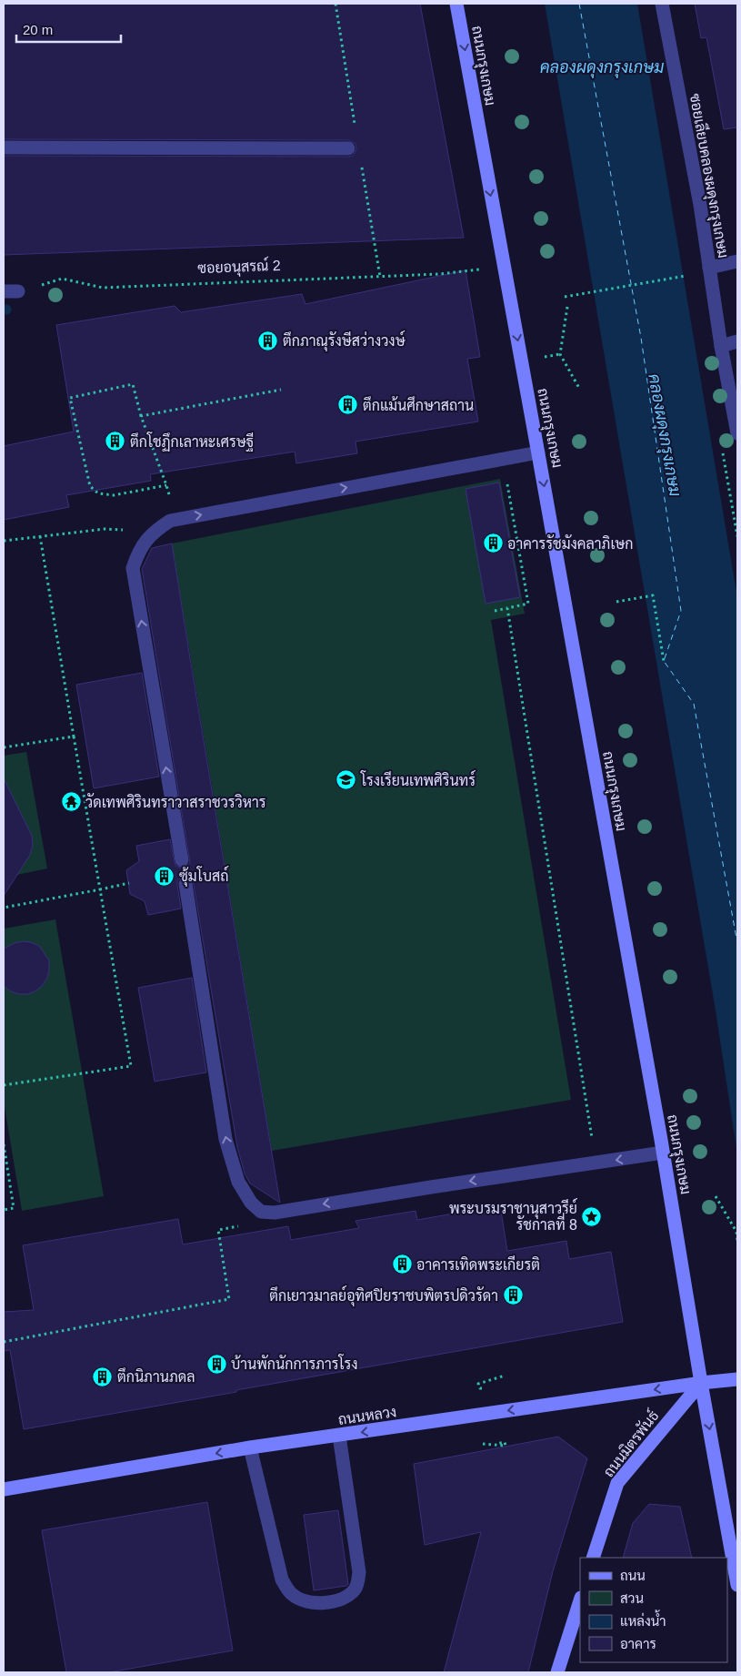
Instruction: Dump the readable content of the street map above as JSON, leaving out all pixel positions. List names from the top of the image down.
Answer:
{
  "streets": {
    "main road": ["ถนนกรุงเกษม", "ถนนหลวง", "ถนนมิตรพันธ์"],
    "street": ["ซอยเลียบคลองผดุงกรุงเกษม"],
    "path": ["ซอยอนุสรณ์ 2"]
  },
  "crossings": [
    ["ถนนกรุงเกษม", "ถนนหลวง"],
    ["ถนนกรุงเกษม", "ถนนมิตรพันธ์"],
    ["ถนนหลวง", "ถนนมิตรพันธ์"]
  ],
  "one_way": ["ถนนกรุงเกษม", "ถนนหลวง"],
  "water": ["คลองผดุงกรุงเกษม"],
  "places": {
    "building": [
      "ตึกภาณุรังษีสว่างวงษ์",
      "ตึกแม้นศึกษาสถาน",
      "ตึกโชฏึกเลาหะเศรษฐี",
      "อาคารรัชมังคลาภิเษก",
      "ซุ้มโบสถ์",
      "อาคารเทิดพระเกียรติ",
      "ตึกเยาวมาลย์อุทิศปิยราชบพิตรปดิวรัดา",
      "บ้านพักนักการภารโรง",
      "ตึกนิภานภดล"
    ],
    "school or university": ["โรงเรียนเทพศิรินทร์"],
    "temple": ["วัดเทพศิรินทราวาสราชวรวิหาร"],
    "place": ["พระบรมราชานุสาวรีย์ รัชกาลที่ 8"]
  },
  "legend": [
    "ถนน",
    "สวน",
    "แหล่งน้ำ",
    "อาคาร"
  ],
  "scale_bar": "20 m"
}
